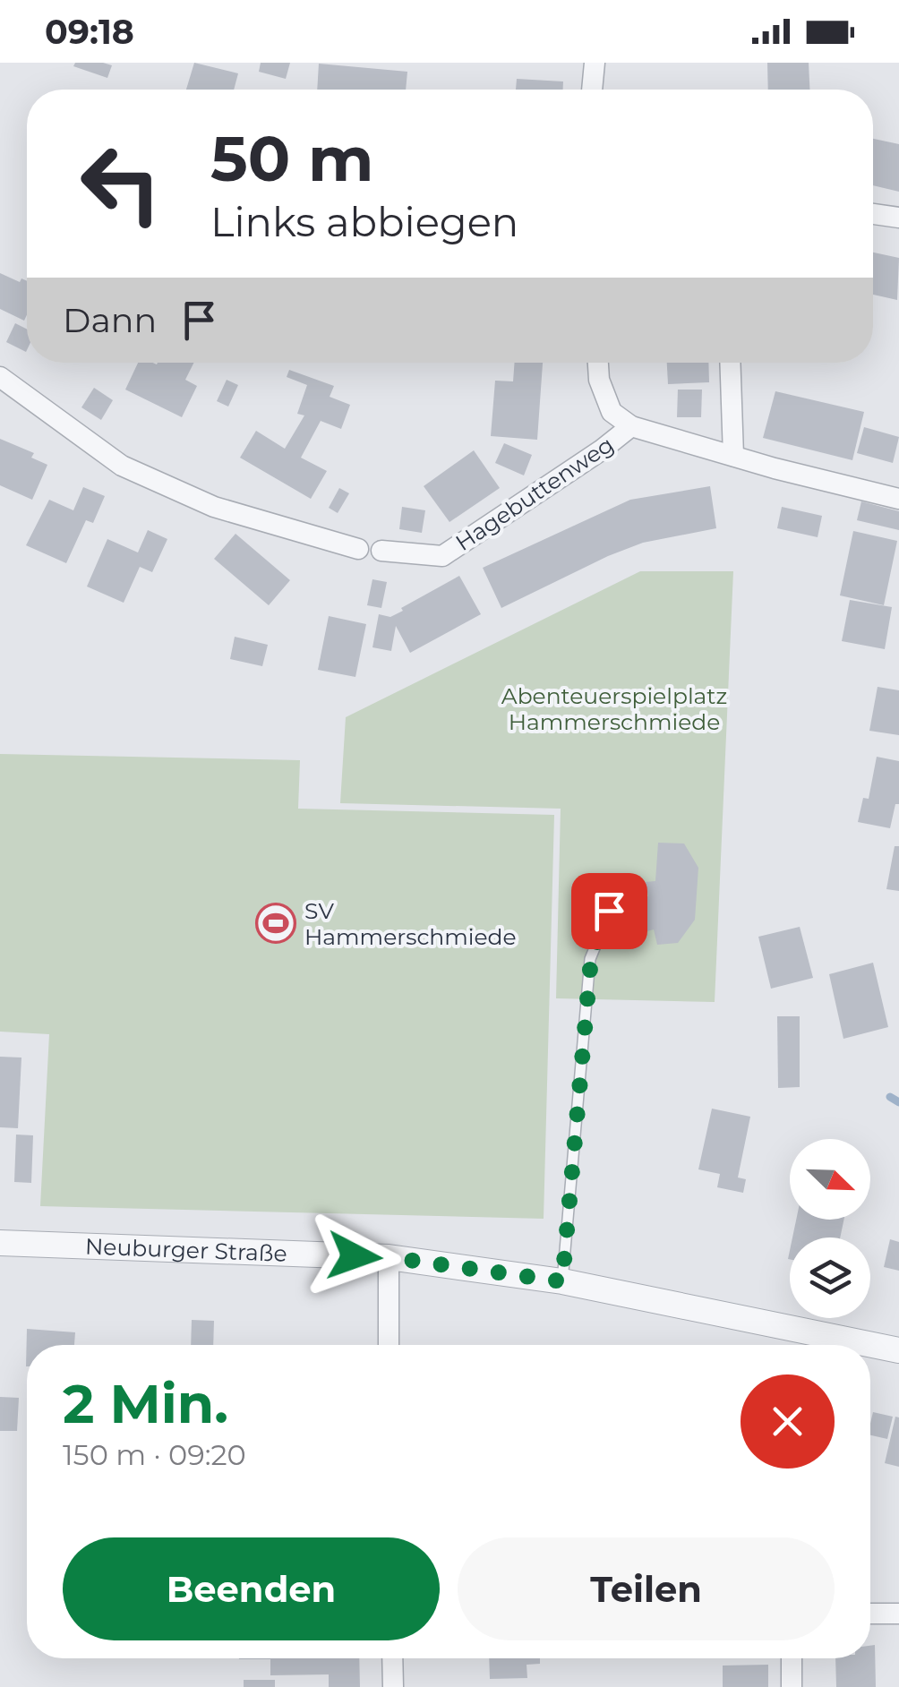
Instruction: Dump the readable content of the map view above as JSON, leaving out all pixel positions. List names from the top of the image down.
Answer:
{
  "streets": {
    "street": ["Hagebuttenweg", "Neuburger Straße"]
  },
  "parks": ["Abenteuerspielplatz Hammerschmiede"],
  "places": {
    "sports": ["SV Hammerschmiede"]
  },
  "north": "bottom right",
  "page": {
    "status": "09:18",
    "turn": ["50 m", "Links abbiegen"],
    "then": "Dann",
    "heading": ["2 Min.", "150 m · 09:20"],
    "buttons": ["Beenden", "Teilen"]
  }
}
